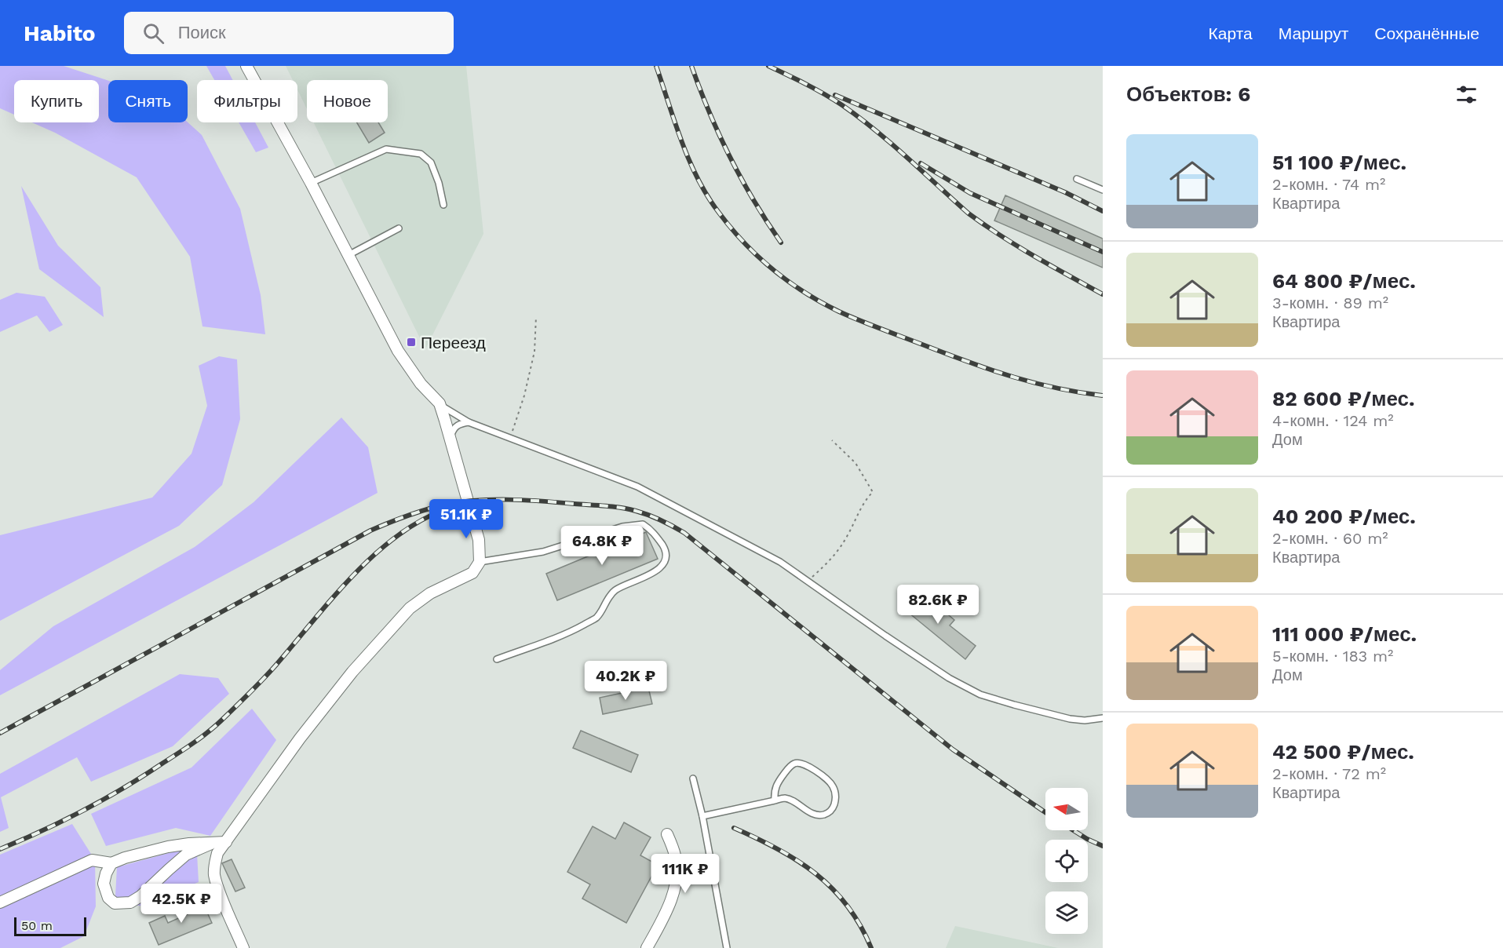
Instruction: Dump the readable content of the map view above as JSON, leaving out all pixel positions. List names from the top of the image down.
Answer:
{
  "places": {
    "transit": ["Переезд"]
  },
  "scale_bar": "50 m",
  "north": "left",
  "page": {
    "header": "Habito",
    "search": "Поиск",
    "nav": ["Карта", "Маршрут", "Сохранённые"],
    "heading": "Объектов: 6",
    "chip": [
      "Купить",
      "Снять",
      "Фильтры",
      "Новое"
    ],
    "list": [
      {
        "name": "51 100 ₽/мес.",
        "note": "2-комн. · 74 m² · Квартира"
      },
      {
        "name": "64 800 ₽/мес.",
        "note": "3-комн. · 89 m² · Квартира"
      },
      {
        "name": "82 600 ₽/мес.",
        "note": "4-комн. · 124 m² · Дом"
      },
      {
        "name": "40 200 ₽/мес.",
        "note": "2-комн. · 60 m² · Квартира"
      },
      {
        "name": "111 000 ₽/мес.",
        "note": "5-комн. · 183 m² · Дом"
      },
      {
        "name": "42 500 ₽/мес.",
        "note": "2-комн. · 72 m² · Квартира"
      }
    ],
    "price": [
      "51.1K ₽",
      "64.8K ₽",
      "82.6K ₽",
      "40.2K ₽",
      "111K ₽",
      "42.5K ₽"
    ],
    "scale": "50 m"
  }
}
